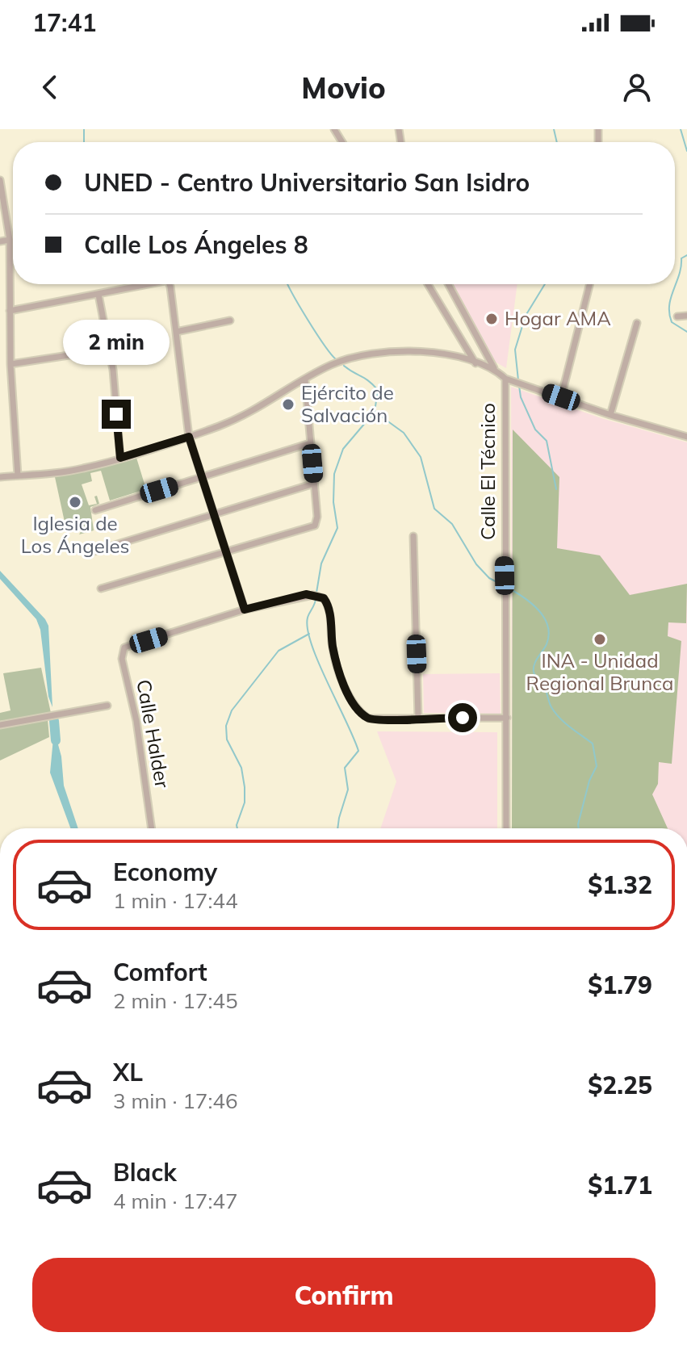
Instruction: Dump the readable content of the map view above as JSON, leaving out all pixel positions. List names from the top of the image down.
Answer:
{
  "streets": {
    "street": ["Calle El Técnico", "Calle Halder"]
  },
  "places": [
    "Hogar AMA",
    "Ejército de Salvación",
    "Iglesia de Los Ángeles",
    "INA - Unidad Regional Brunca"
  ],
  "page": {
    "status": "17:41",
    "header": "Movio",
    "banner": ["UNED - Centro Universitario San Isidro", "Calle Los Ángeles 8"],
    "bubble": "2 min",
    "list": [
      {
        "name": "Economy",
        "note": "1 min · 17:44",
        "value": "$1.32"
      },
      {
        "name": "Comfort",
        "note": "2 min · 17:45",
        "value": "$1.79"
      },
      {
        "name": "XL",
        "note": "3 min · 17:46",
        "value": "$2.25"
      },
      {
        "name": "Black",
        "note": "4 min · 17:47",
        "value": "$1.71"
      }
    ],
    "buttons": "Confirm"
  }
}
